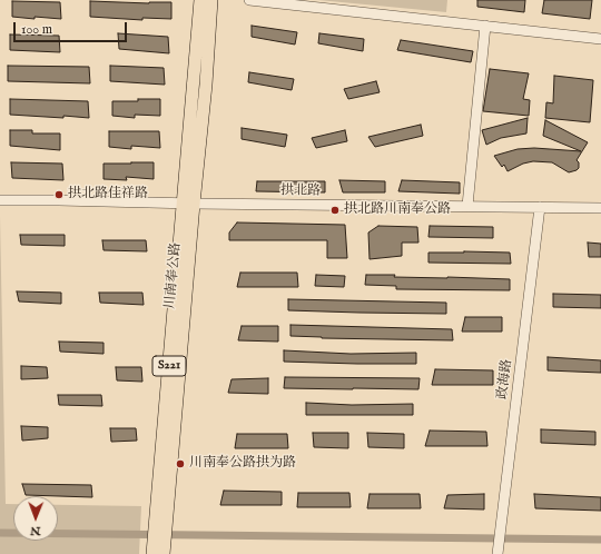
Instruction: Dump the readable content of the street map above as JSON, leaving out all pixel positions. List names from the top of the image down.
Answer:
{
  "streets": {
    "main road": ["川南奉公路", "S221"],
    "street": ["拱北路", "政海路"]
  },
  "crossings": [
    ["拱北路", "川南奉公路"],
    ["拱北路", "政海路"]
  ],
  "places": ["拱北路佳祥路", "拱北路川南奉公路", "川南奉公路拱为路"],
  "scale_bar": "100 m",
  "north": "bottom"
}
